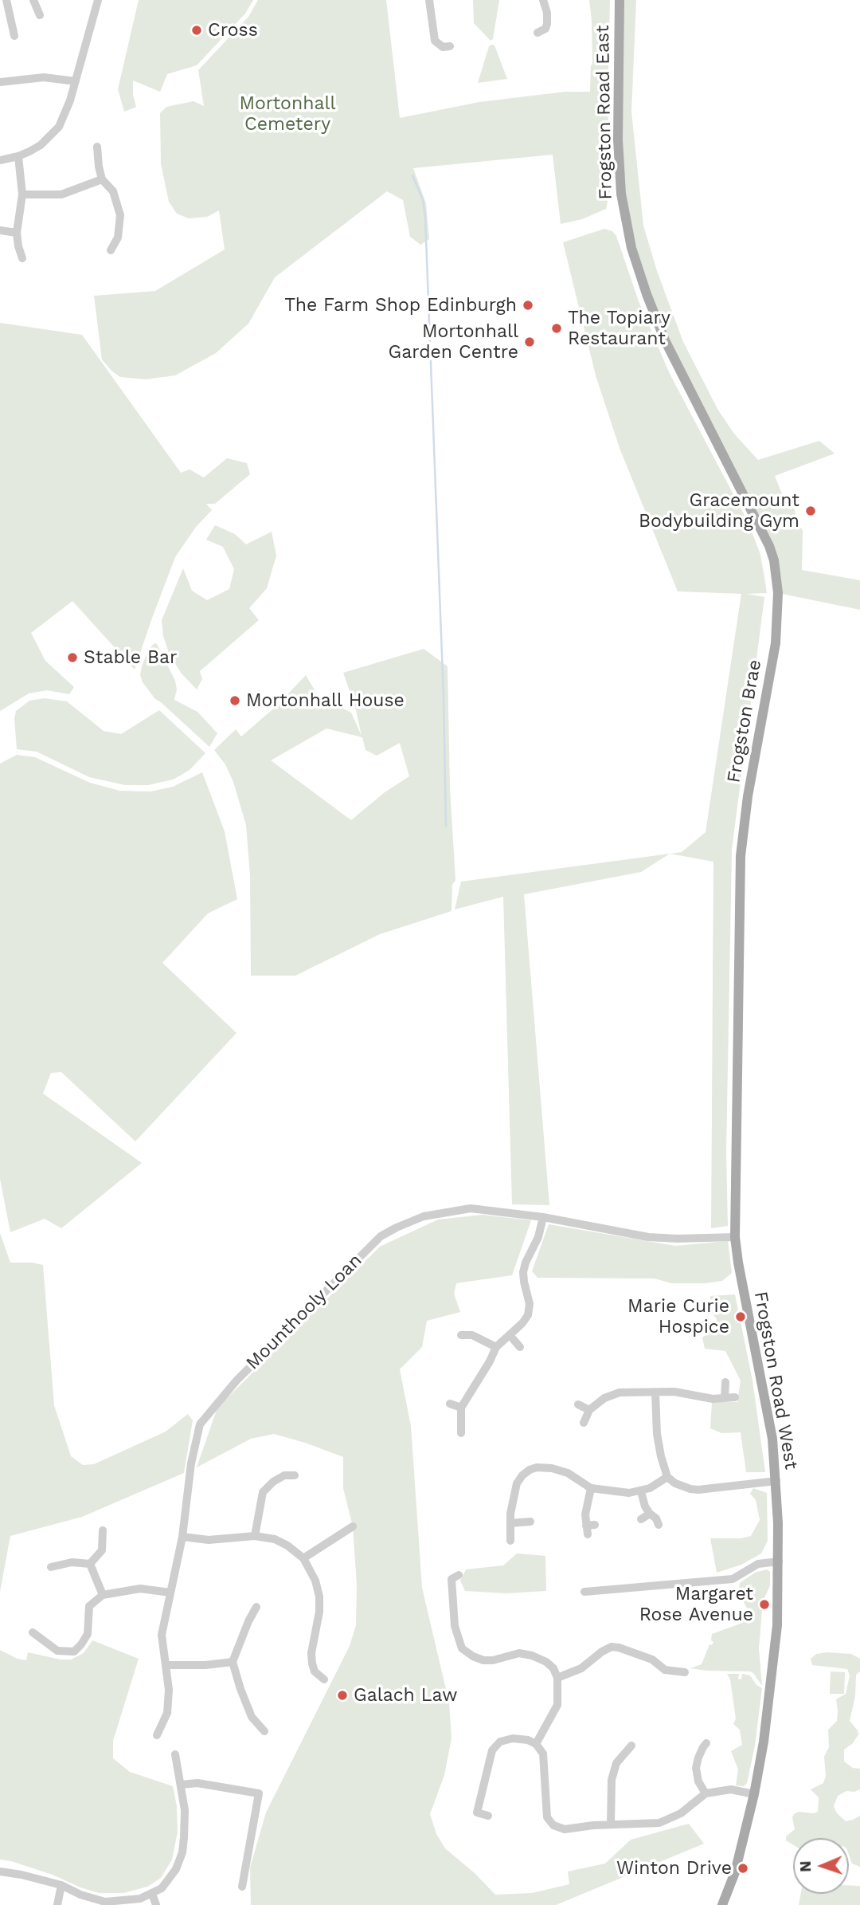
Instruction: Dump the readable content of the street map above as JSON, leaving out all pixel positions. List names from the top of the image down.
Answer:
{
  "streets": {
    "main road": ["Frogston Road East", "Frogston Brae", "Frogston Road West"],
    "street": ["Mounthooly Loan"]
  },
  "crossings": [
    ["Frogston Road East", "Frogston Brae"],
    ["Frogston Brae", "Frogston Road West"],
    ["Mounthooly Loan", "Frogston Road West"]
  ],
  "parks": ["Mortonhall Cemetery"],
  "places": [
    "Cross",
    "The Farm Shop Edinburgh",
    "The Topiary Restaurant",
    "Mortonhall Garden Centre",
    "Gracemount Bodybuilding Gym",
    "Stable Bar",
    "Mortonhall House",
    "Marie Curie Hospice",
    "Margaret Rose Avenue",
    "Galach Law",
    "Winton Drive"
  ],
  "north": "left"
}
